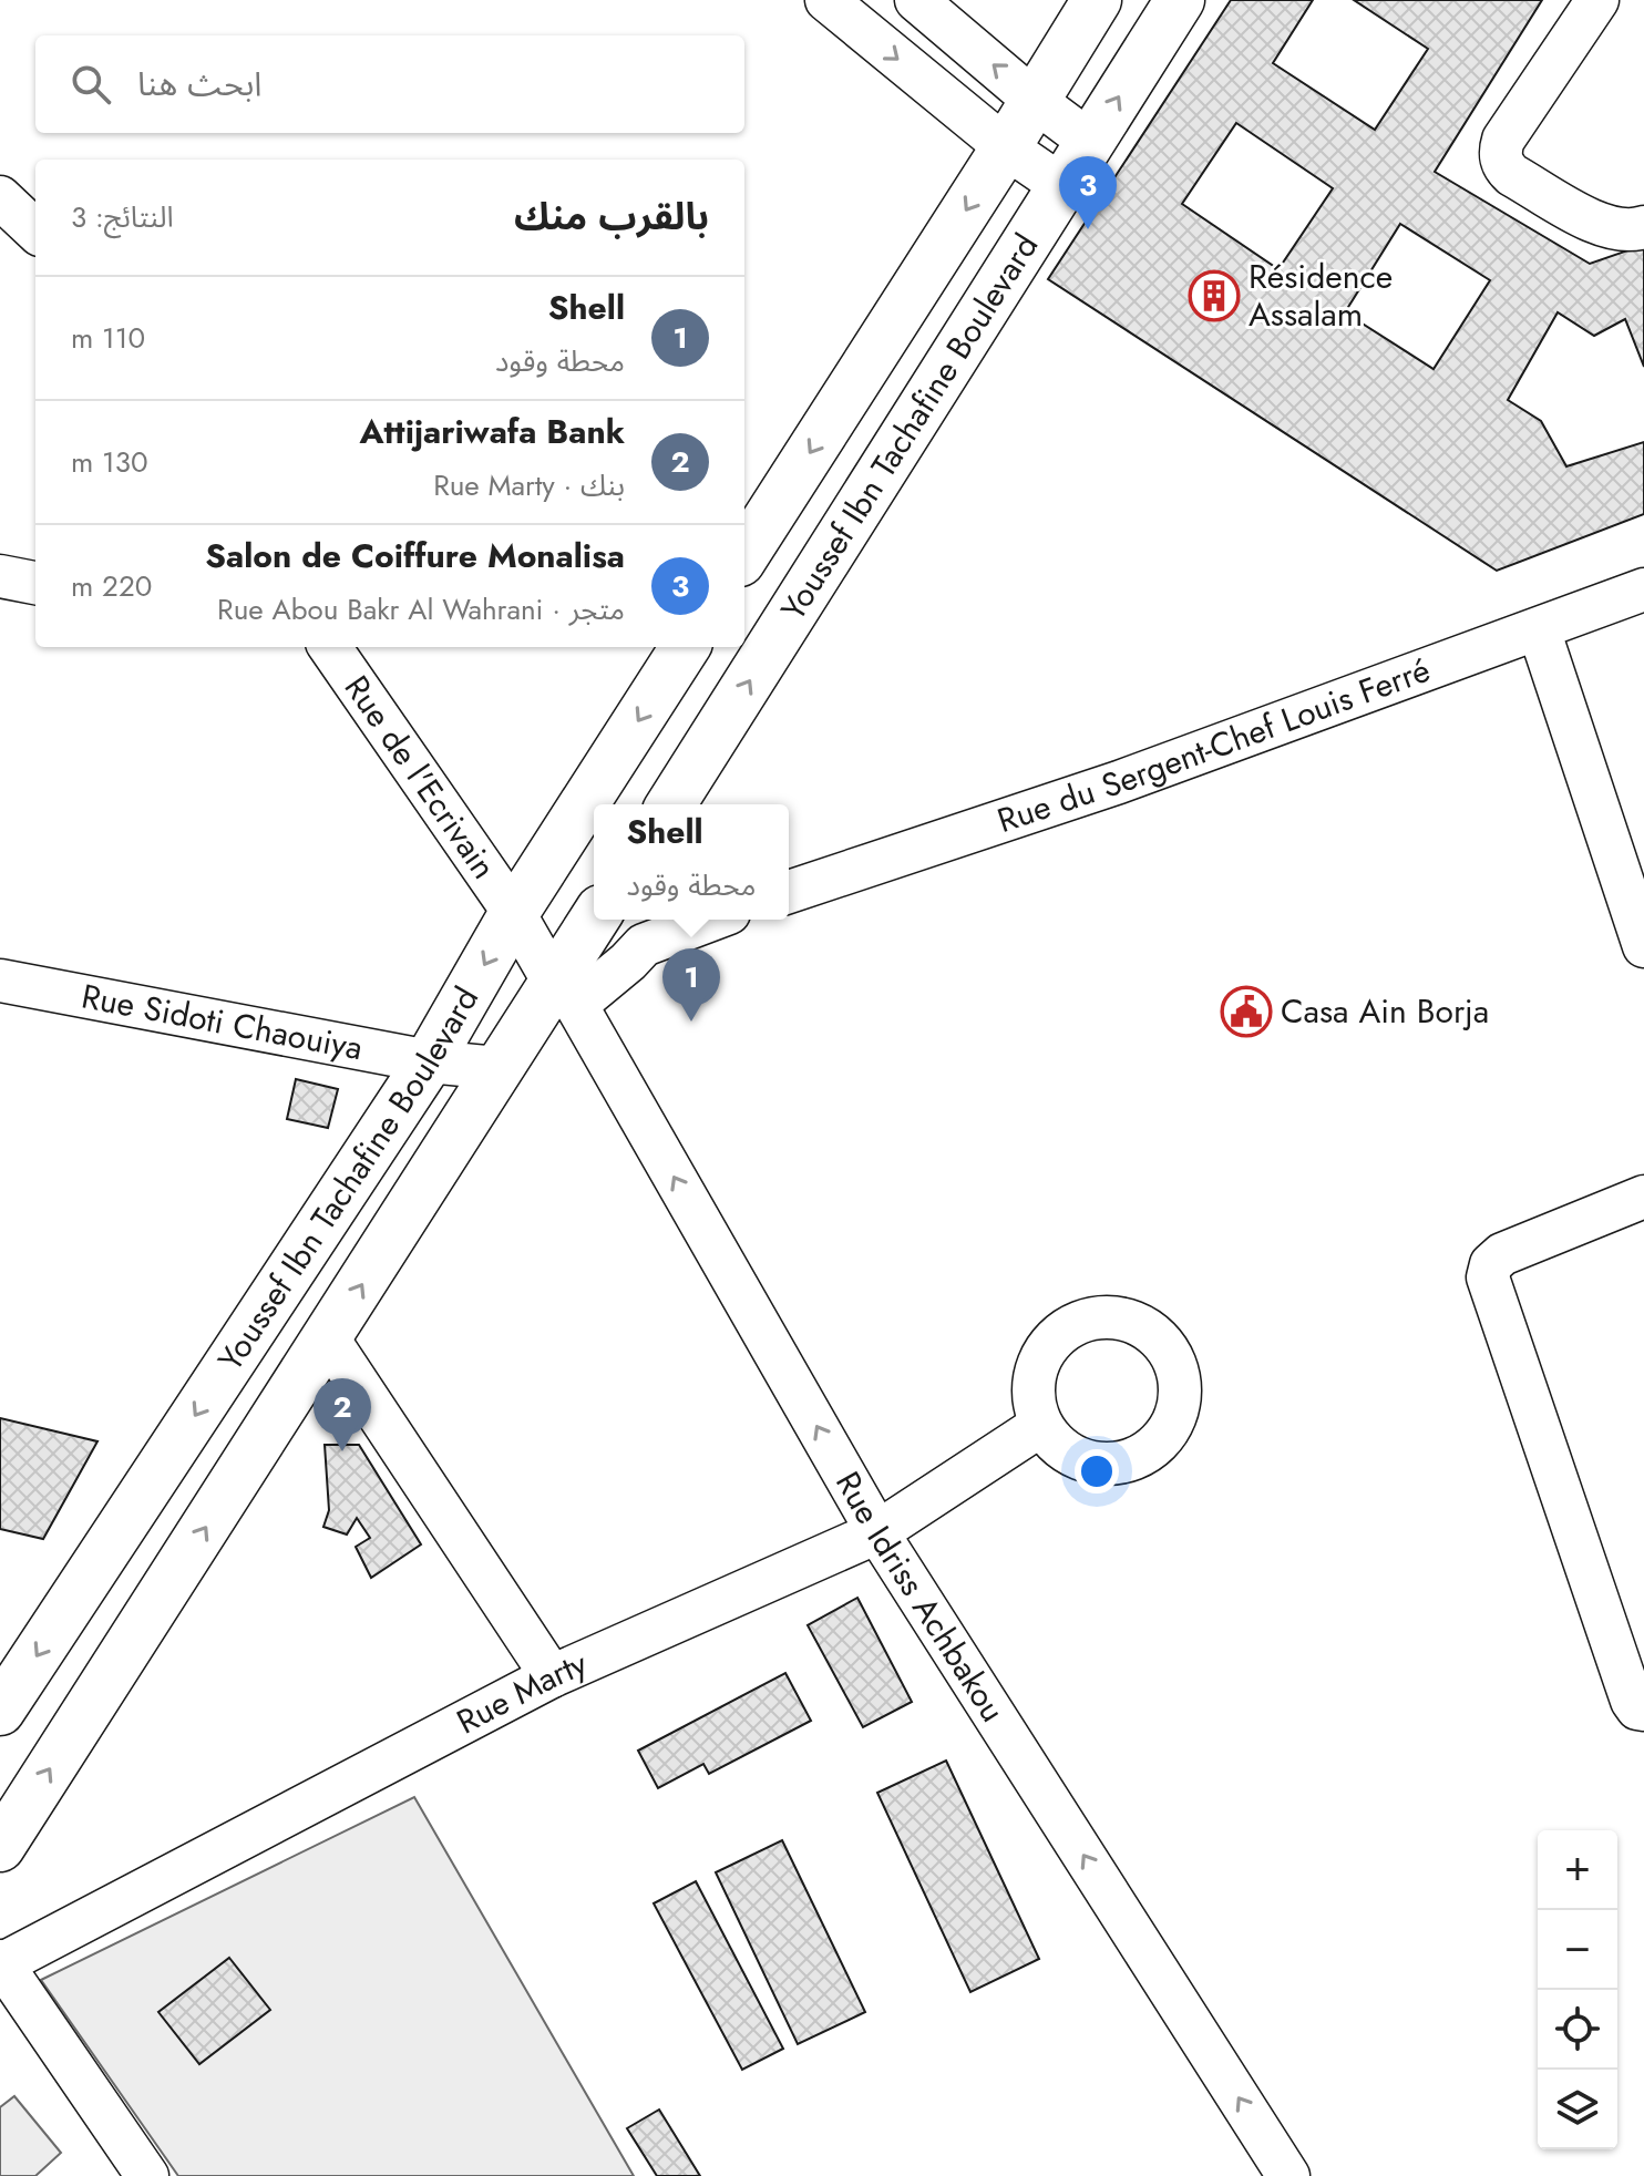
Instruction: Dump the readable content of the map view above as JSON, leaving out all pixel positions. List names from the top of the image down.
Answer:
{
  "streets": {
    "main road": ["Youssef Ibn Tachafine Boulevard"],
    "street": [
      "Rue du Sergent-Chef Louis Ferré",
      "Rue de l'Ecrivain",
      "Rue Sidoti Chaouiya",
      "Rue Idriss Achbakou",
      "Rue Marty"
    ]
  },
  "crossings": [
    ["Youssef Ibn Tachafine Boulevard", "Rue de l'Ecrivain"],
    ["Youssef Ibn Tachafine Boulevard", "Rue Sidoti Chaouiya"],
    ["Youssef Ibn Tachafine Boulevard", "Rue Idriss Achbakou"],
    ["Rue de l'Ecrivain", "Rue Idriss Achbakou"],
    ["Rue Idriss Achbakou", "Rue Marty"]
  ],
  "one_way": ["Rue Idriss Achbakou"],
  "places": {
    "building": ["Résidence Assalam"],
    "public building": ["Casa Ain Borja"]
  },
  "page": {
    "search": "ابحث هنا",
    "pins": ["3", "1", "2"],
    "heading": ["بالقرب منك", "النتائج: 3"],
    "list": [
      {
        "mark": "1",
        "name": "Shell",
        "note": "محطة وقود",
        "value": "110 m"
      },
      {
        "mark": "2",
        "name": "Attijariwafa Bank",
        "note": "بنك · Rue Marty",
        "value": "130 m"
      },
      {
        "mark": "3",
        "name": "Salon de Coiffure Monalisa",
        "note": "متجر · Rue Abou Bakr Al Wahrani",
        "value": "220 m"
      }
    ],
    "popup": ["Shell", "محطة وقود"],
    "map_buttons": ["+", "−"]
  }
}
